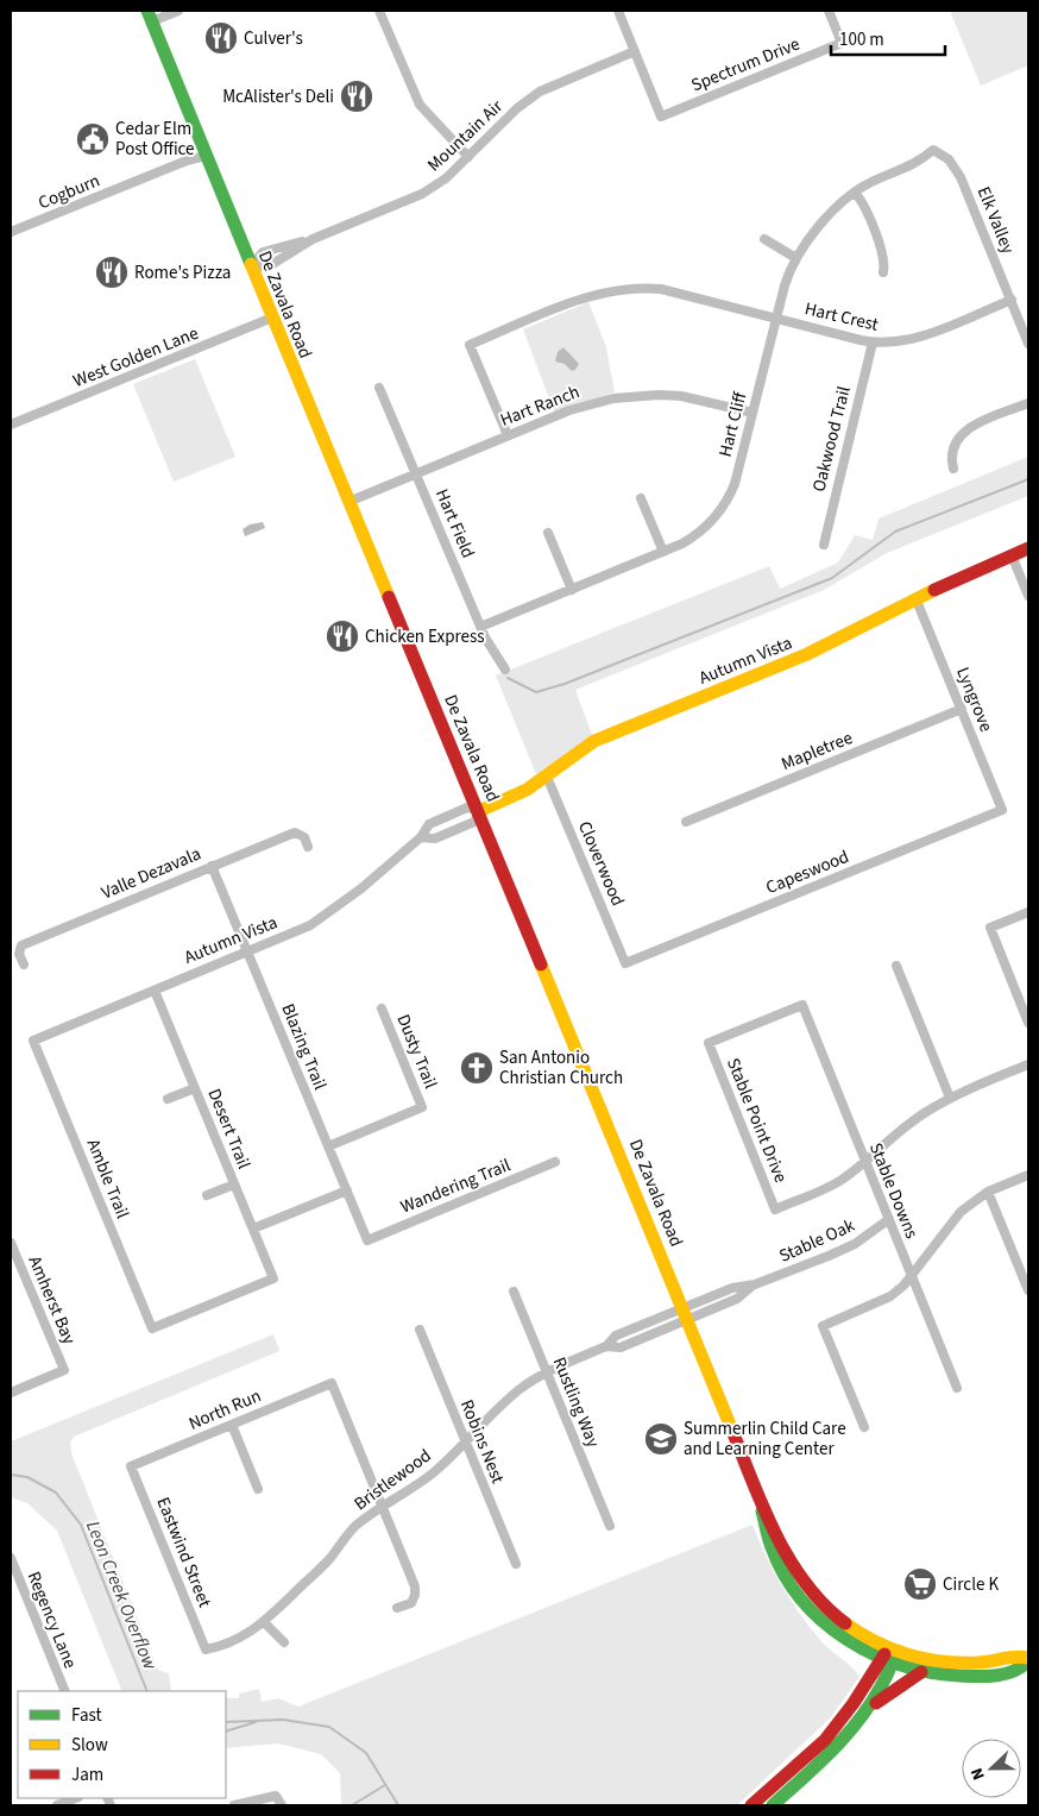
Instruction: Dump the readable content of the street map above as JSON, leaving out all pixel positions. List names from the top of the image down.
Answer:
{
  "streets": {
    "main road": ["De Zavala Road", "Autumn Vista"],
    "street": [
      "Spectrum Drive",
      "Mountain Air",
      "Cogburn",
      "Elk Valley",
      "Hart Crest",
      "West Golden Lane",
      "Hart Ranch",
      "Hart Cliff",
      "Oakwood Trail",
      "Hart Field",
      "Lyngrove",
      "Mapletree",
      "Cloverwood",
      "Capeswood",
      "Valle Dezavala",
      "Blazing Trail",
      "Dusty Trail",
      "Stable Point Drive",
      "Desert Trail",
      "Amble Trail",
      "Wandering Trail",
      "Stable Downs",
      "Stable Oak",
      "Amherst Bay",
      "Rustling Way",
      "North Run",
      "Robins Nest",
      "Bristlewood",
      "Eastwind Street",
      "Regency Lane"
    ]
  },
  "crossings": [
    ["Spectrum Drive", "Mountain Air"],
    ["Mountain Air", "De Zavala Road"],
    ["Cogburn", "De Zavala Road"],
    ["Elk Valley", "Hart Crest"],
    ["Elk Valley", "Hart Cliff"],
    ["De Zavala Road", "West Golden Lane"],
    ["De Zavala Road", "Hart Ranch"],
    ["De Zavala Road", "Autumn Vista"],
    ["De Zavala Road", "Stable Oak"],
    ["De Zavala Road", "Bristlewood"],
    ["Hart Crest", "Hart Ranch"],
    ["Hart Crest", "Hart Cliff"],
    ["Hart Crest", "Oakwood Trail"],
    ["Hart Ranch", "Hart Cliff"],
    ["Hart Ranch", "Hart Field"],
    ["Hart Cliff", "Hart Field"],
    ["Autumn Vista", "Lyngrove"],
    ["Autumn Vista", "Cloverwood"],
    ["Autumn Vista", "Blazing Trail"],
    ["Autumn Vista", "Desert Trail"],
    ["Autumn Vista", "Amble Trail"],
    ["Lyngrove", "Mapletree"],
    ["Lyngrove", "Capeswood"],
    ["Cloverwood", "Capeswood"],
    ["Valle Dezavala", "Blazing Trail"],
    ["Blazing Trail", "Dusty Trail"],
    ["Blazing Trail", "Wandering Trail"],
    ["Stable Point Drive", "Stable Downs"],
    ["Desert Trail", "Amble Trail"],
    ["Stable Downs", "Stable Oak"],
    ["Stable Oak", "Bristlewood"],
    ["Rustling Way", "Bristlewood"],
    ["North Run", "Bristlewood"],
    ["North Run", "Eastwind Street"],
    ["Robins Nest", "Bristlewood"],
    ["Bristlewood", "Eastwind Street"]
  ],
  "water": ["Leon Creek Overflow"],
  "places": {
    "restaurant": [
      "Culver's",
      "McAlister's Deli",
      "Rome's Pizza",
      "Chicken Express"
    ],
    "public building": ["Cedar Elm Post Office"],
    "church": ["San Antonio Christian Church"],
    "school or university": ["Summerlin Child Care and Learning Center"],
    "supermarket": ["Circle K"]
  },
  "legend": ["Fast", "Slow", "Jam"],
  "scale_bar": "100 m",
  "north": "left"
}
